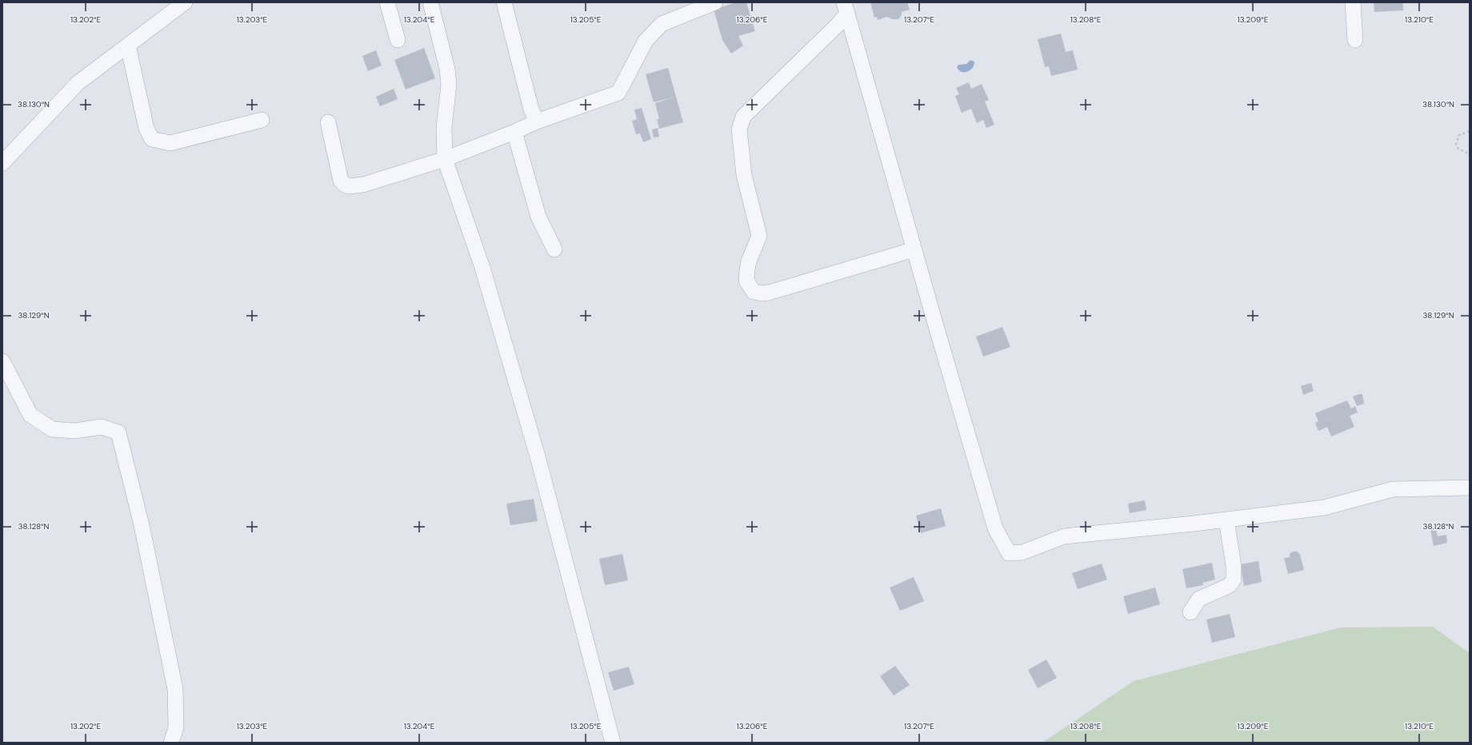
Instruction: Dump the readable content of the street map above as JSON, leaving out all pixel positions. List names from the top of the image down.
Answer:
{
  "coordinates": [
    "13.202°E",
    "13.203°E",
    "13.204°E",
    "13.205°E",
    "13.206°E",
    "13.207°E",
    "13.208°E",
    "13.209°E",
    "13.210°E",
    "38.130°N",
    "38.129°N",
    "38.128°N"
  ]
}
